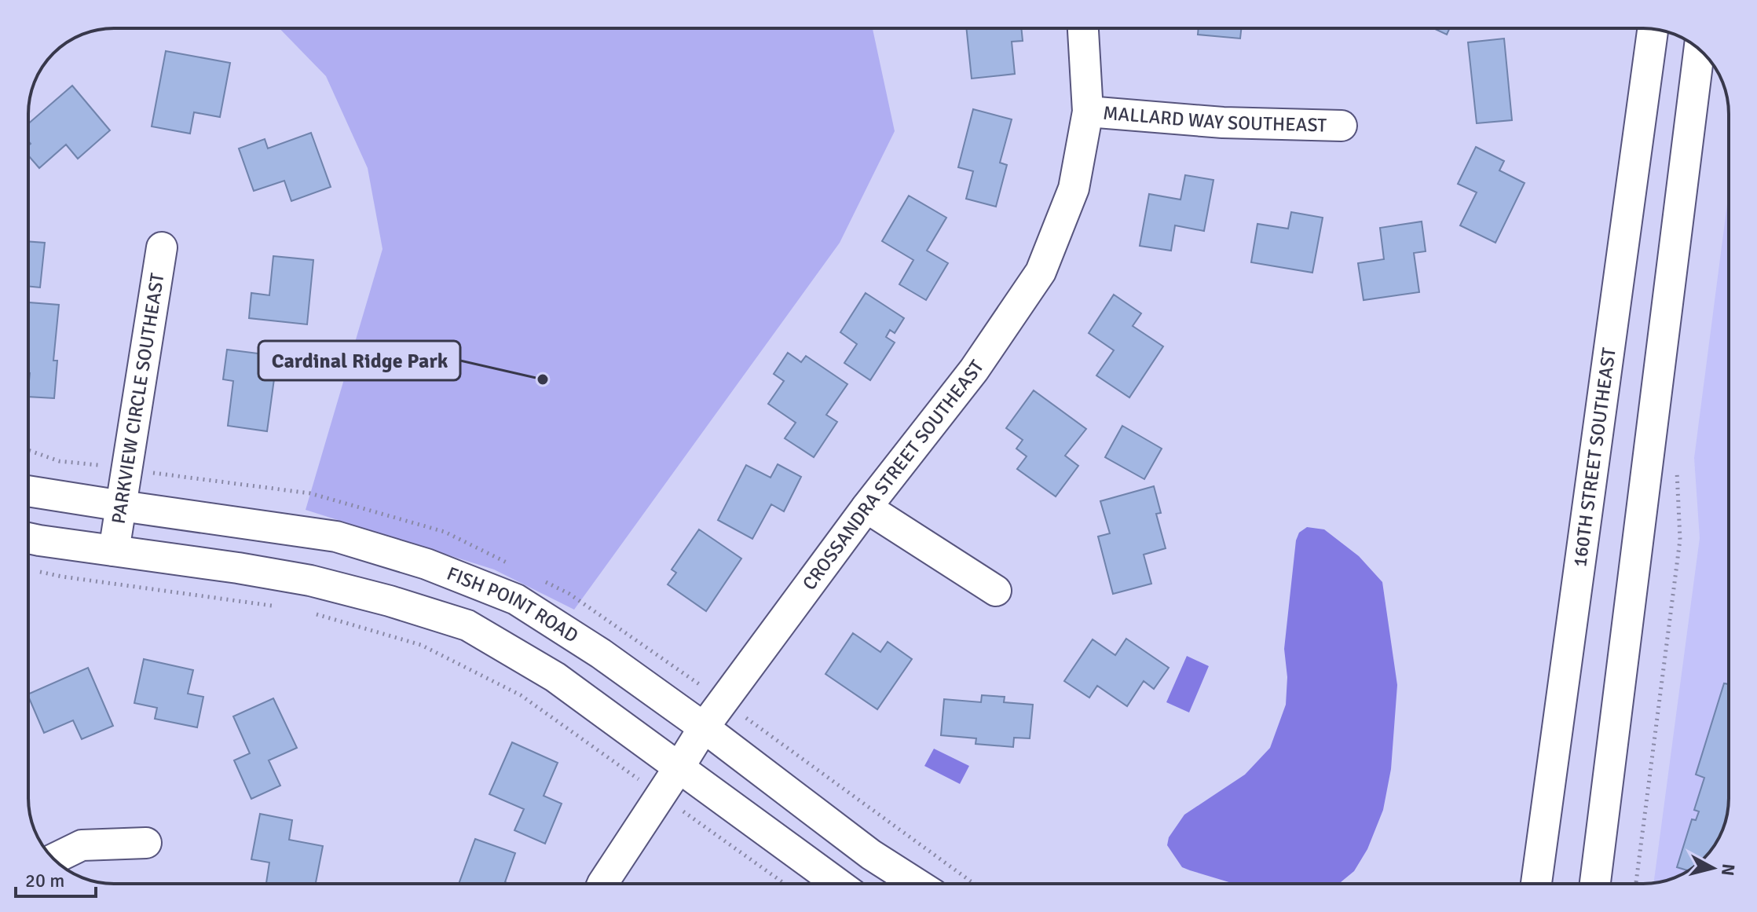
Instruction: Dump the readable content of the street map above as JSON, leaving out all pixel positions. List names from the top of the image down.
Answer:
{
  "streets": {
    "street": [
      "MALLARD WAY SOUTHEAST",
      "PARKVIEW CIRCLE SOUTHEAST",
      "160TH STREET SOUTHEAST",
      "CROSSANDRA STREET SOUTHEAST",
      "FISH POINT ROAD"
    ]
  },
  "crossings": [
    ["MALLARD WAY SOUTHEAST", "CROSSANDRA STREET SOUTHEAST"],
    ["PARKVIEW CIRCLE SOUTHEAST", "FISH POINT ROAD"],
    ["CROSSANDRA STREET SOUTHEAST", "FISH POINT ROAD"]
  ],
  "places": ["Cardinal Ridge Park"],
  "scale_bar": "20 m",
  "north": "right"
}
